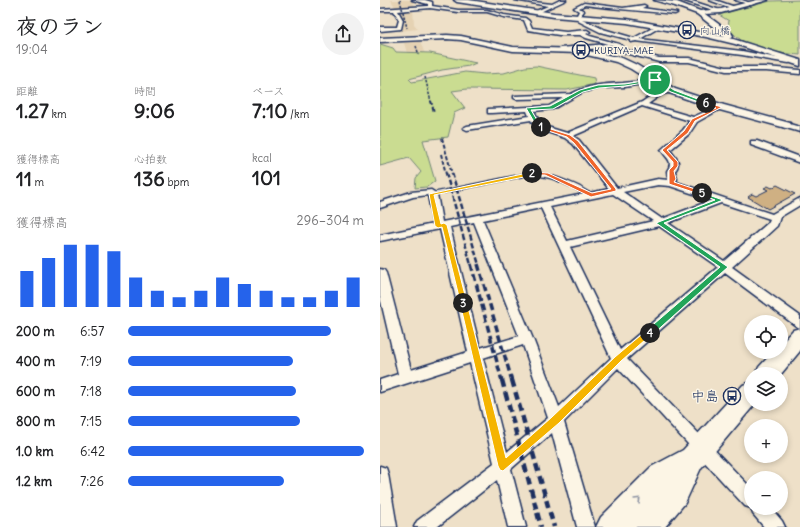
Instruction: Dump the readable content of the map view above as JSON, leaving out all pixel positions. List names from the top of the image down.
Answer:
{
  "places": {
    "bus stop": ["向山橋", "KURIYA-MAE", "中島"]
  },
  "page": {
    "heading": ["夜のラン", "19:04"],
    "stats": [
      ["距離", "1.27 km"],
      ["時間", "9:06"],
      ["ペース", "7:10 /km"],
      ["獲得標高", "11 m"],
      ["心拍数", "136 bpm"],
      ["kcal", "101"]
    ],
    "pins": [
      "6",
      "1",
      "2",
      "5",
      "3",
      "4"
    ],
    "chart": ["獲得標高", "296–304 m"],
    "map_buttons": ["+", "−"],
    "list": [
      {
        "name": "200 m",
        "note": "6:57"
      },
      {
        "name": "400 m",
        "note": "7:19"
      },
      {
        "name": "600 m",
        "note": "7:18"
      },
      {
        "name": "800 m",
        "note": "7:15"
      },
      {
        "name": "1.0 km",
        "note": "6:42"
      },
      {
        "name": "1.2 km",
        "note": "7:26"
      }
    ]
  }
}
